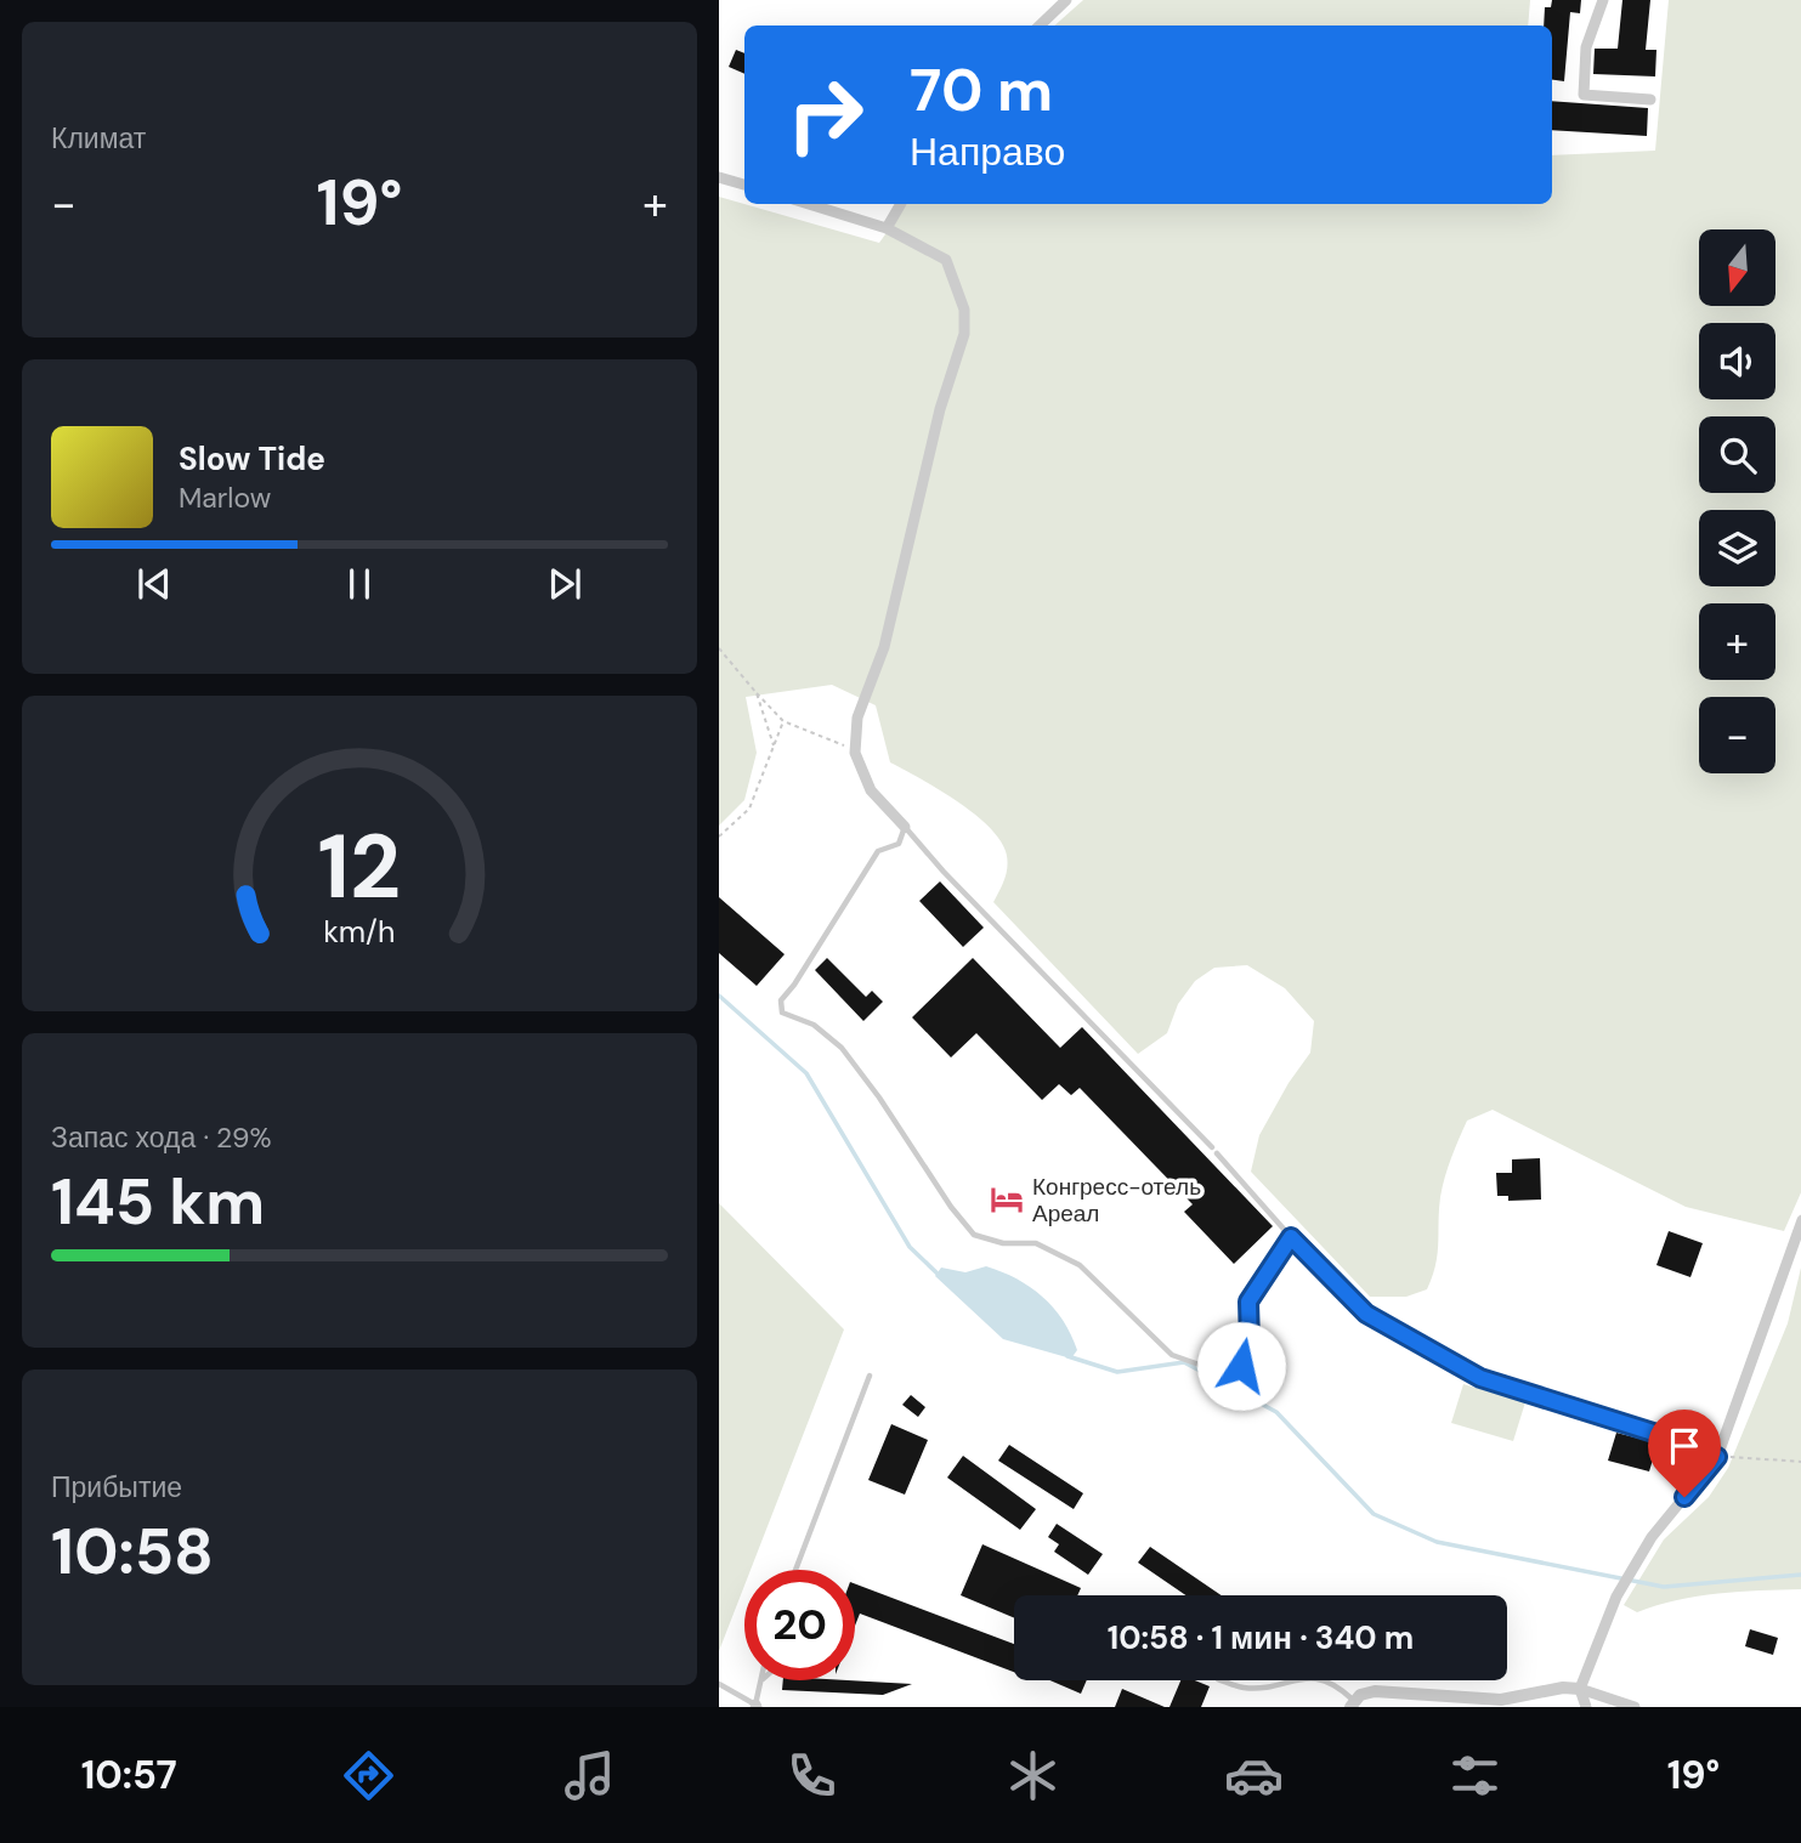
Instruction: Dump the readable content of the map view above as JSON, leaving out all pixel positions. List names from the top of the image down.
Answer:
{
  "places": {
    "hotel": ["Конгресс-отель Ареал"]
  },
  "north": "bottom",
  "page": {
    "tile": [
      "Климат",
      ["Запас хода · 29%", "145 km"],
      ["Прибытие", "10:58"]
    ],
    "turn": ["70 m", "Направо"],
    "heat": ["−", "19°", "+"],
    "map_buttons": ["+", "−"],
    "song": ["Slow Tide", "Marlow"],
    "limit": "20",
    "trip": "10:58 · 1 мин · 340 m",
    "tabs": ["10:57", "19°"],
    "gauge": ["12", "km/h"]
  }
}
